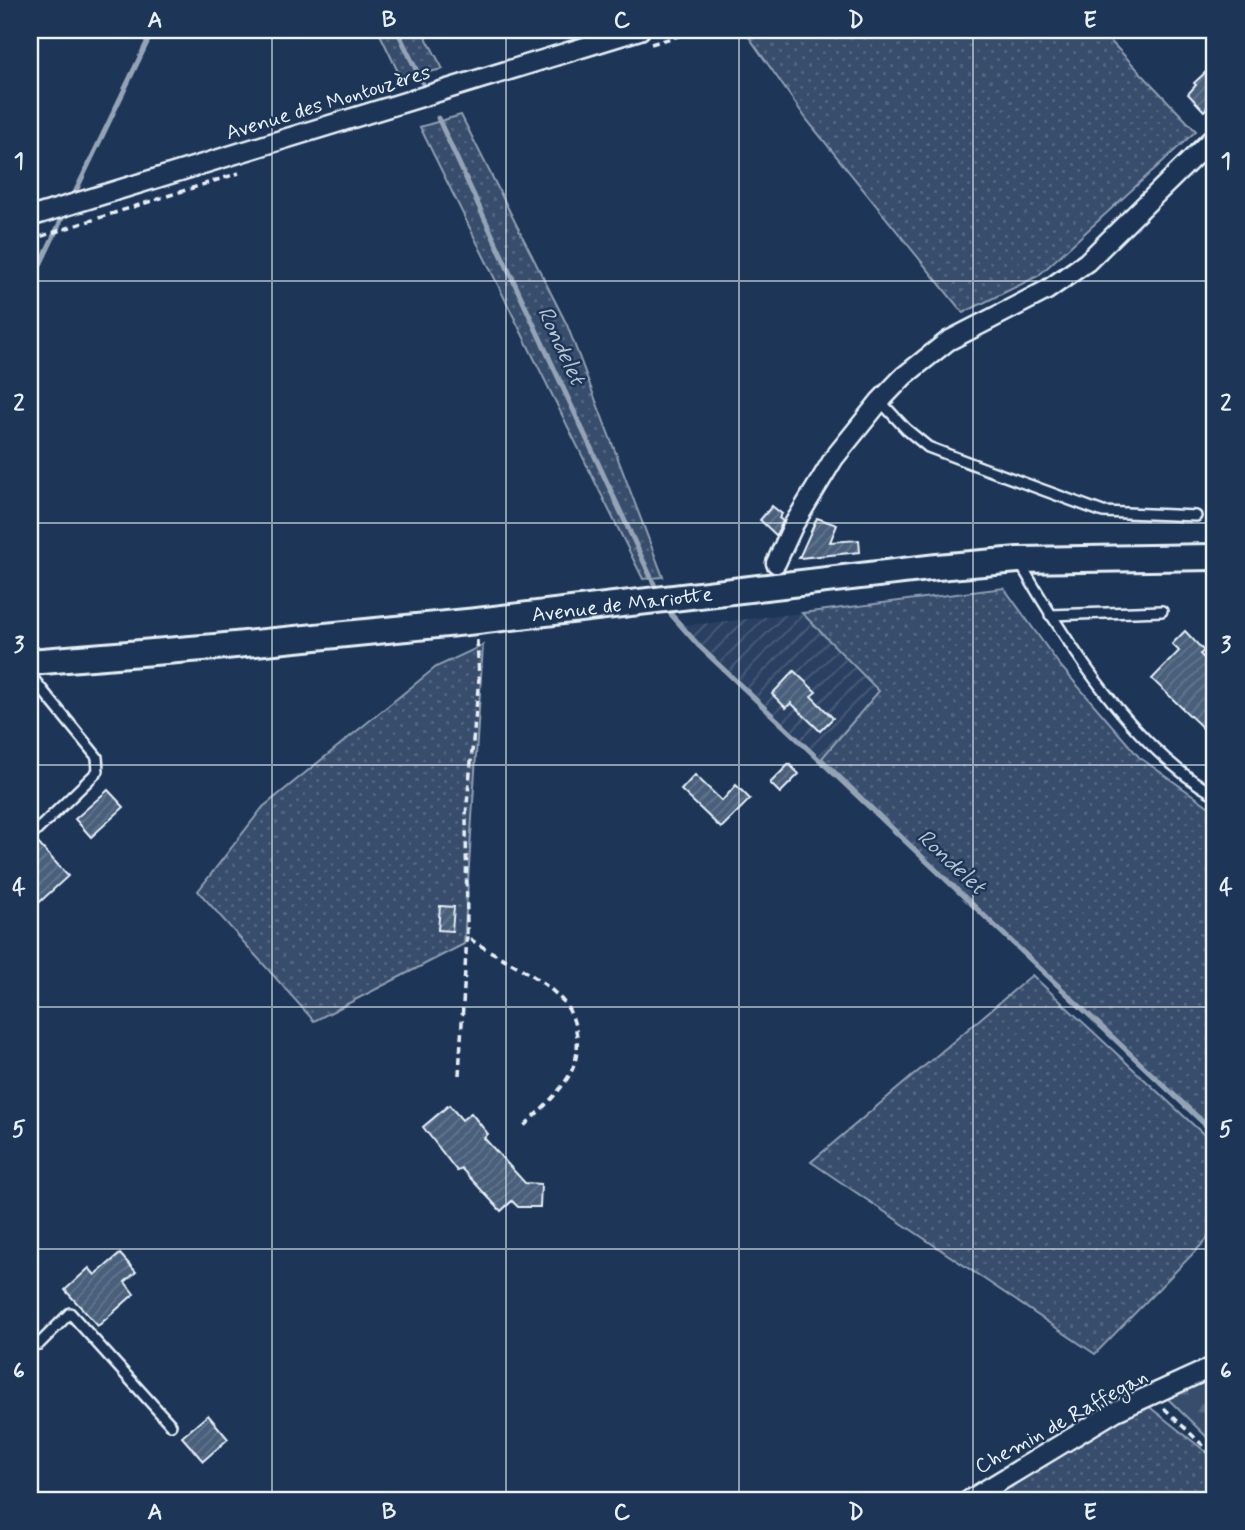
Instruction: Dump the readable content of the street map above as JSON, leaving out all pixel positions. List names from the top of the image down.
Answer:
{
  "streets": {
    "main road": ["Avenue de Mariotte"],
    "street": ["Avenue des Montouzères", "Chemin de Raffegan"]
  },
  "water": ["Rondelet"],
  "grid": {
    "columns": [
      "A",
      "B",
      "C",
      "D",
      "E"
    ],
    "rows": [
      "1",
      "2",
      "3",
      "4",
      "5",
      "6"
    ]
  }
}
